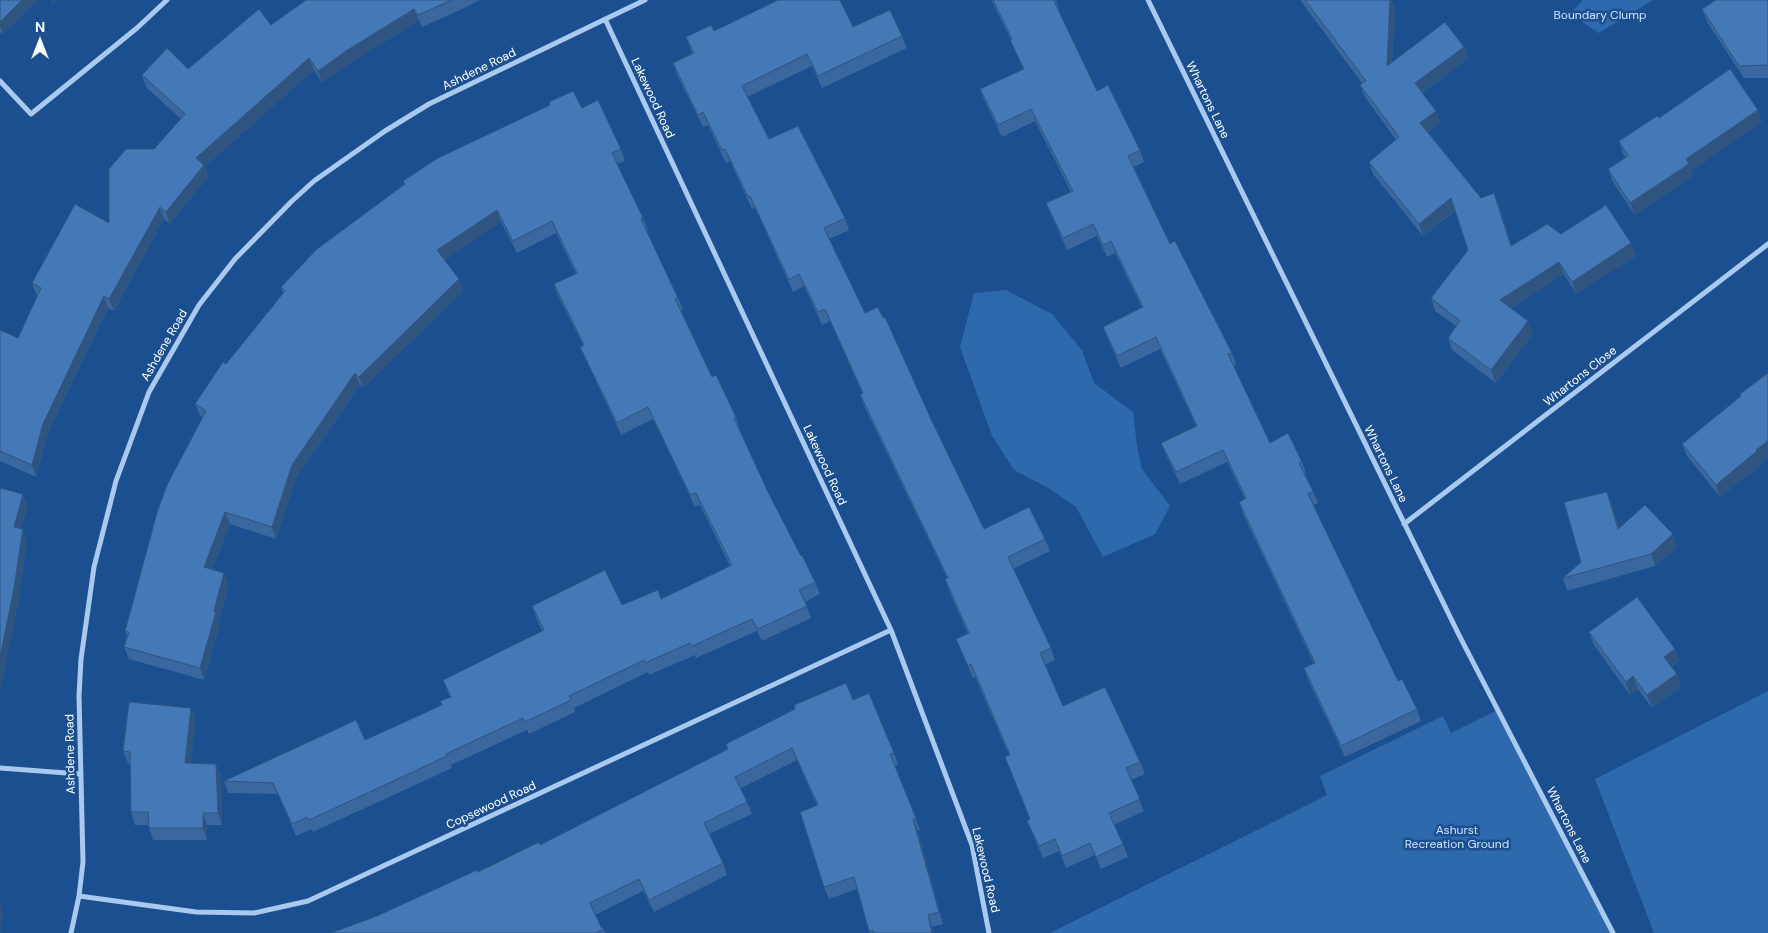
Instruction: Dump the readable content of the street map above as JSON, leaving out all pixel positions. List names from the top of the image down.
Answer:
{
  "streets": {
    "street": [
      "Ashdene Road",
      "Lakewood Road",
      "Whartons Lane",
      "Whartons Close",
      "Copsewood Road"
    ]
  },
  "crossings": [
    ["Ashdene Road", "Lakewood Road"],
    ["Ashdene Road", "Copsewood Road"],
    ["Lakewood Road", "Copsewood Road"],
    ["Whartons Lane", "Whartons Close"]
  ],
  "parks": ["Boundary Clump", "Ashurst Recreation Ground"],
  "north": "top"
}
